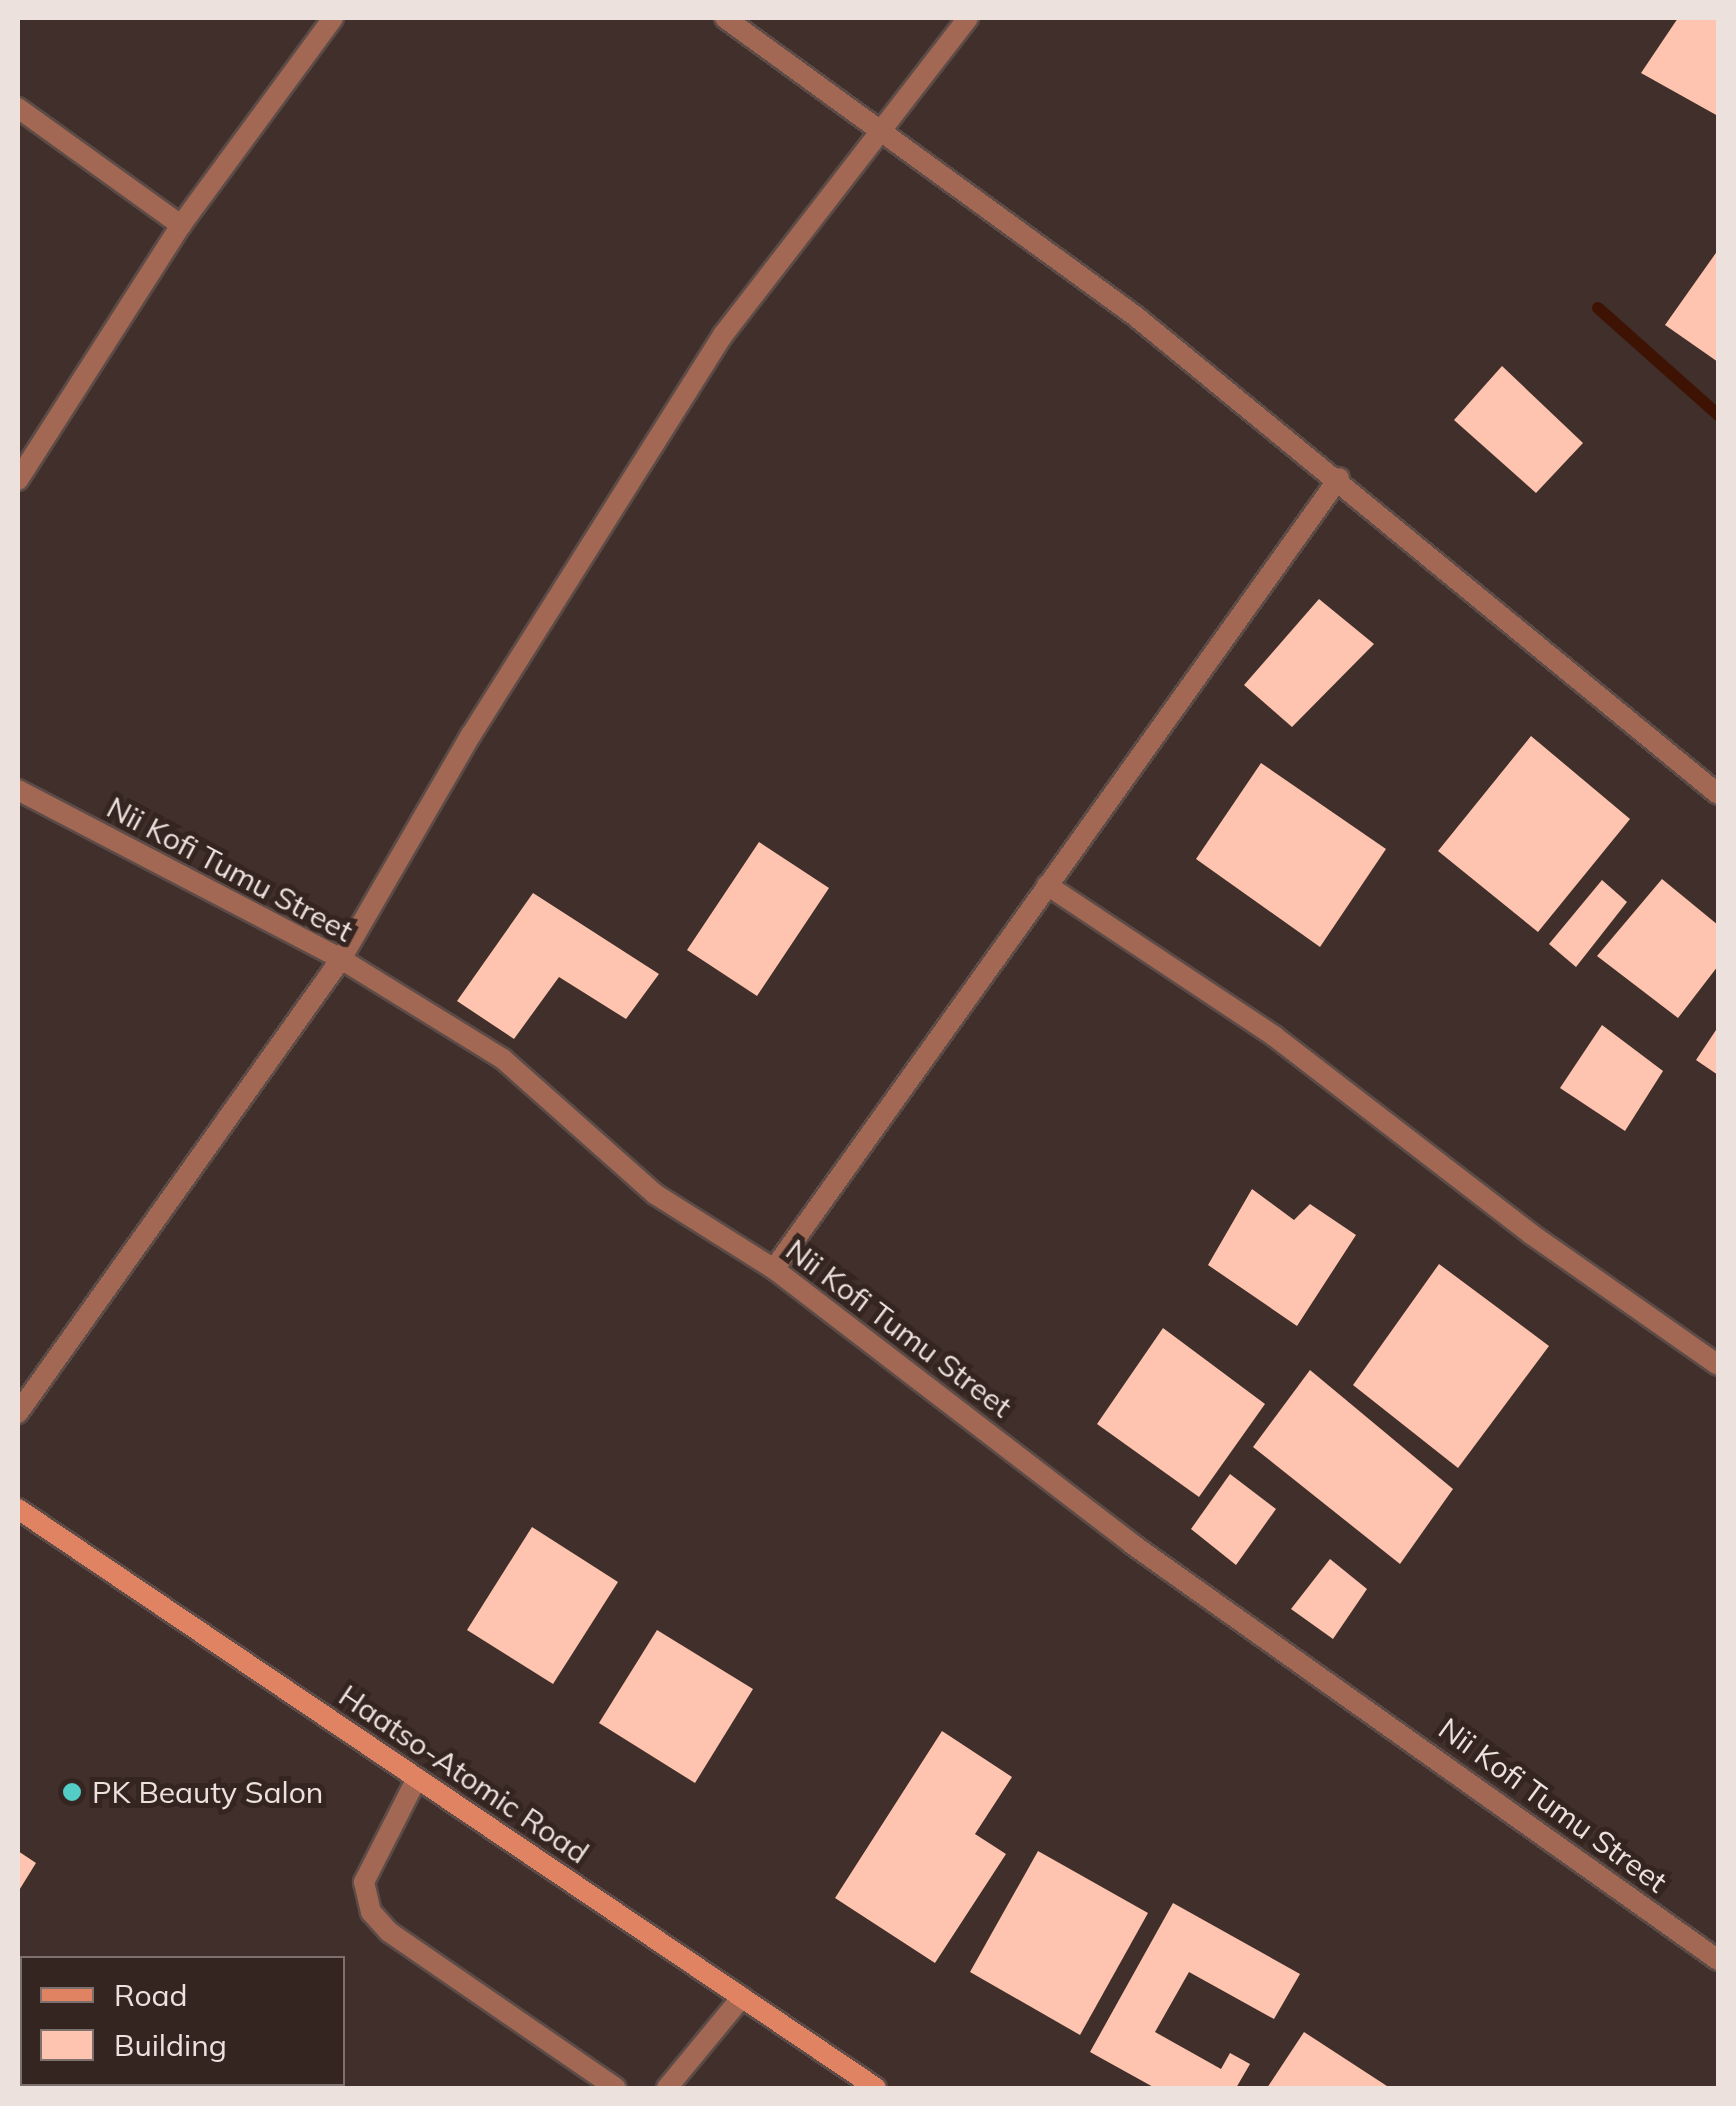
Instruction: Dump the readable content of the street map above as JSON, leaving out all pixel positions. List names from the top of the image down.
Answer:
{
  "streets": {
    "main road": ["Haatso-Atomic Road"],
    "street": ["Nii Kofi Tumu Street"]
  },
  "places": ["PK Beauty Salon"],
  "legend": ["Road", "Building"]
}
